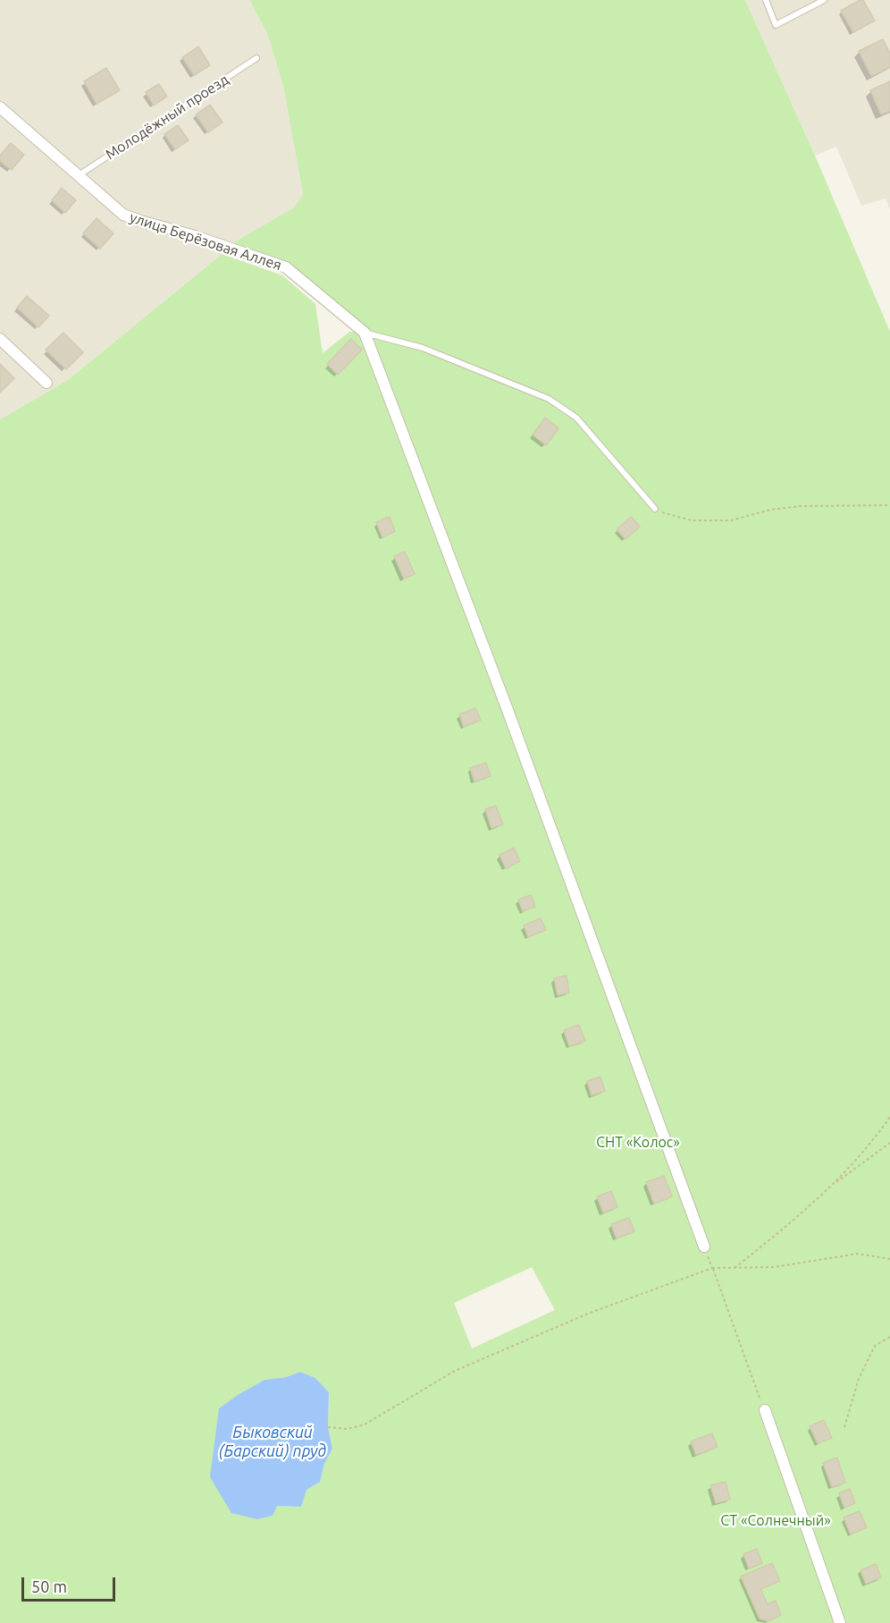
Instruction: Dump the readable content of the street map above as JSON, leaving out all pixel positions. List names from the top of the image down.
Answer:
{
  "streets": {
    "street": ["улица Берёзовая Аллея"],
    "lane": ["Молодёжный проезд"]
  },
  "crossings": [
    ["Молодёжный проезд", "улица Берёзовая Аллея"]
  ],
  "water": ["Быковский (Барский) пруд"],
  "parks": ["СНТ «Колос»", "СТ «Солнечный»"],
  "scale_bar": "50 m"
}
